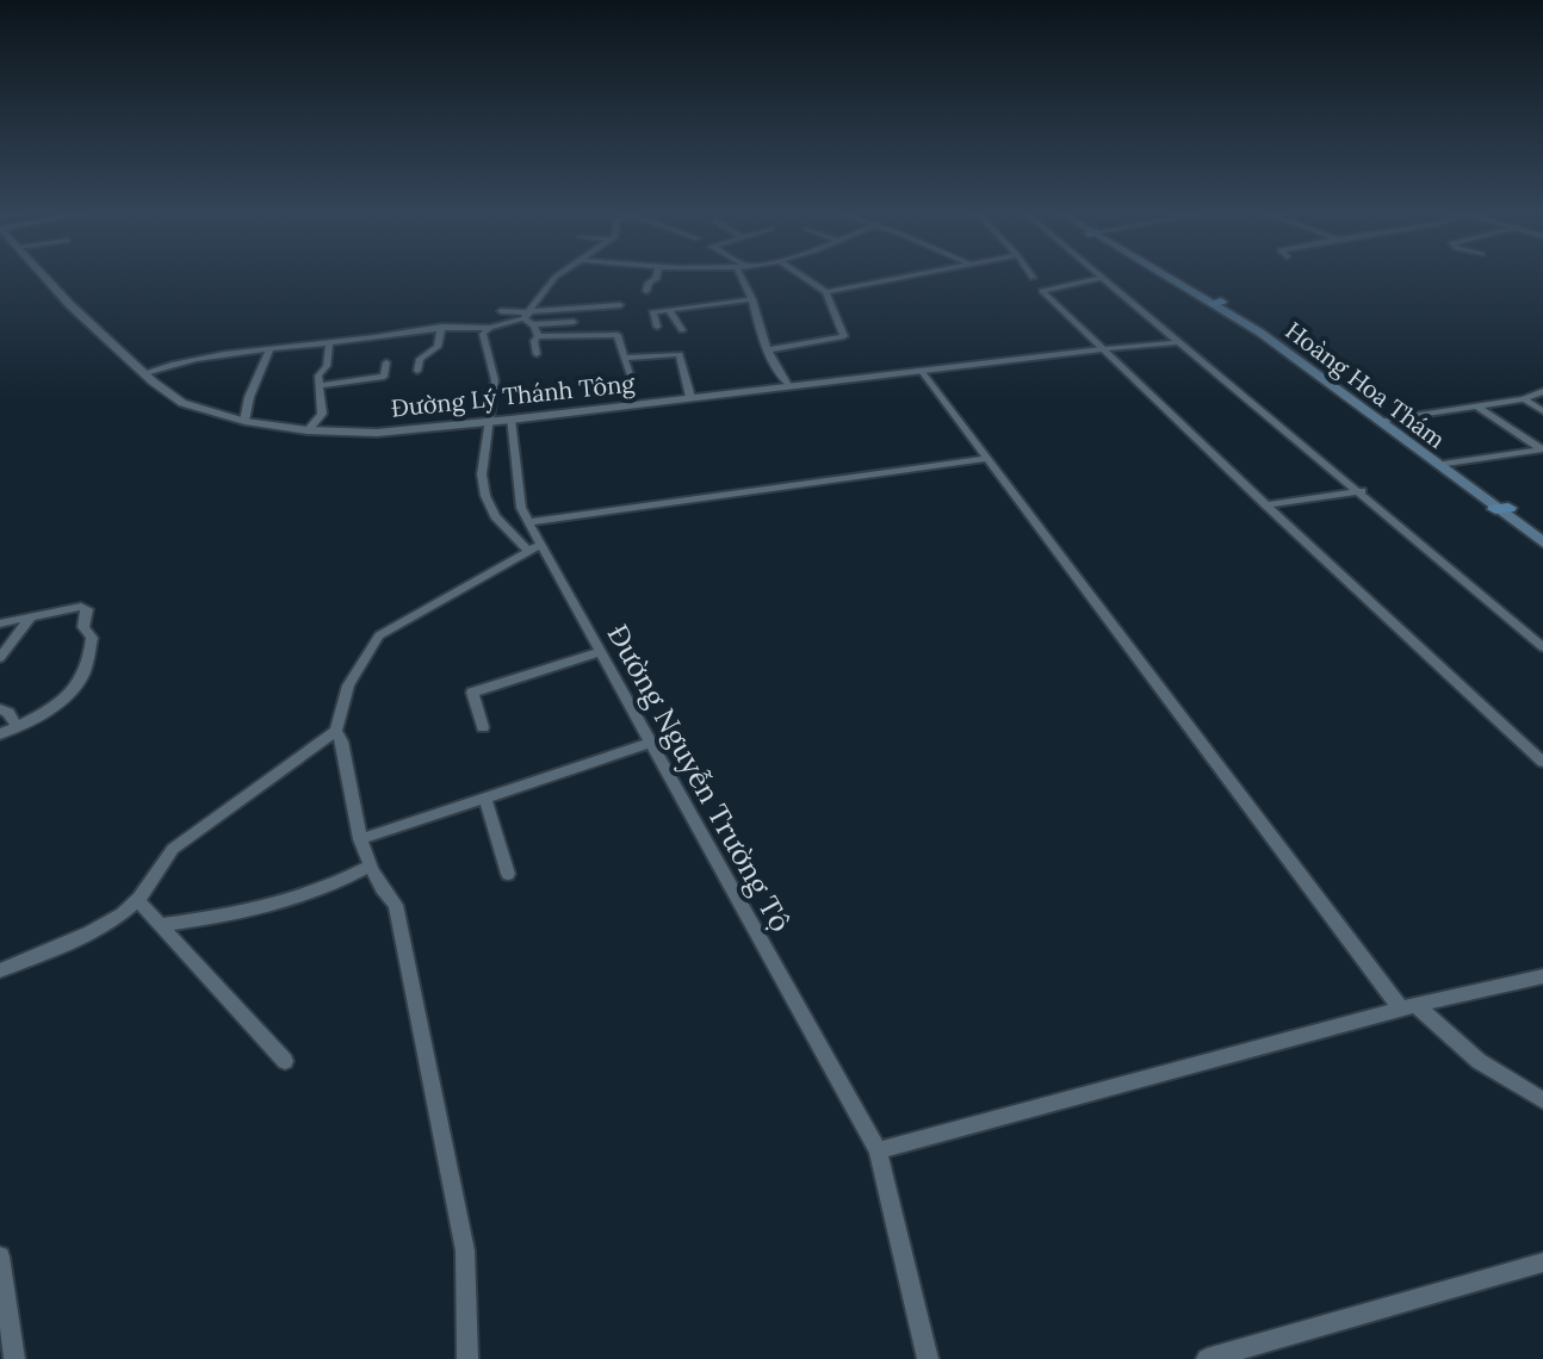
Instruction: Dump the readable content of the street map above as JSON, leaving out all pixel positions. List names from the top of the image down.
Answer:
{
  "streets": {
    "main road": ["Hoàng Hoa Thám"],
    "street": ["Đường Lý Thánh Tông", "Đường Nguyễn Trường Tộ"]
  },
  "crossings": [
    ["Đường Lý Thánh Tông", "Đường Nguyễn Trường Tộ"]
  ]
}
